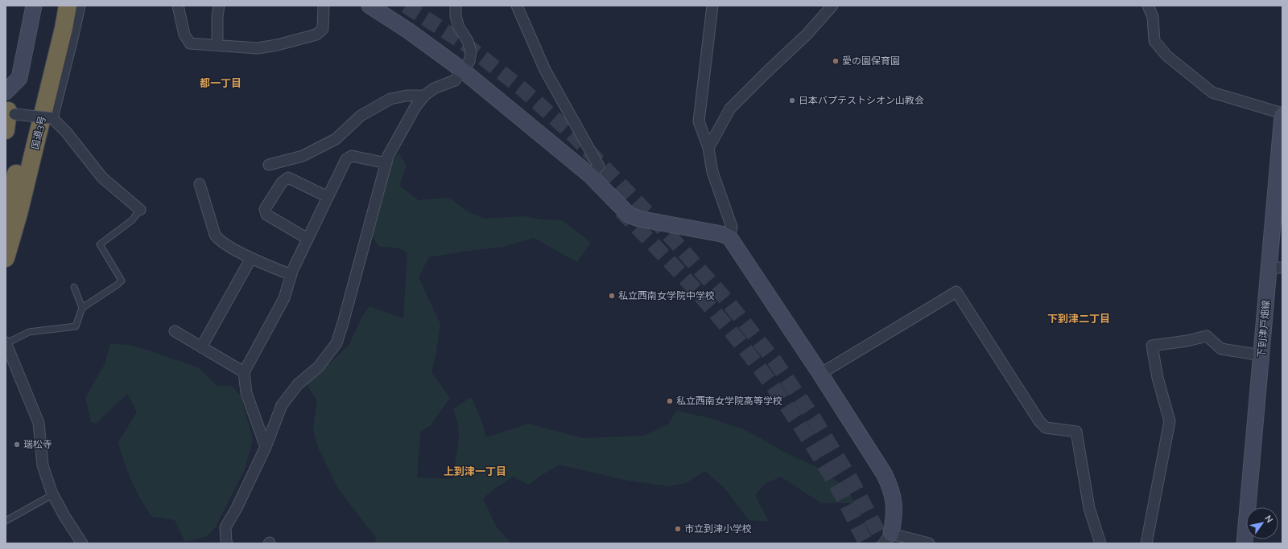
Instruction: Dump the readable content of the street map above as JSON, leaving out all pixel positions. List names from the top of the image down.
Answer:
{
  "streets": {
    "highway": ["国道3号"],
    "street": ["下到津戸畑線"]
  },
  "districts": ["都一丁目", "下到津二丁目", "上到津一丁目"],
  "places": [
    "愛の園保育園",
    "日本バプテストシオン山教会",
    "私立西南女学院中学校",
    "私立西南女学院高等学校",
    "瑞松寺",
    "市立到津小学校"
  ],
  "north": "top right"
}
